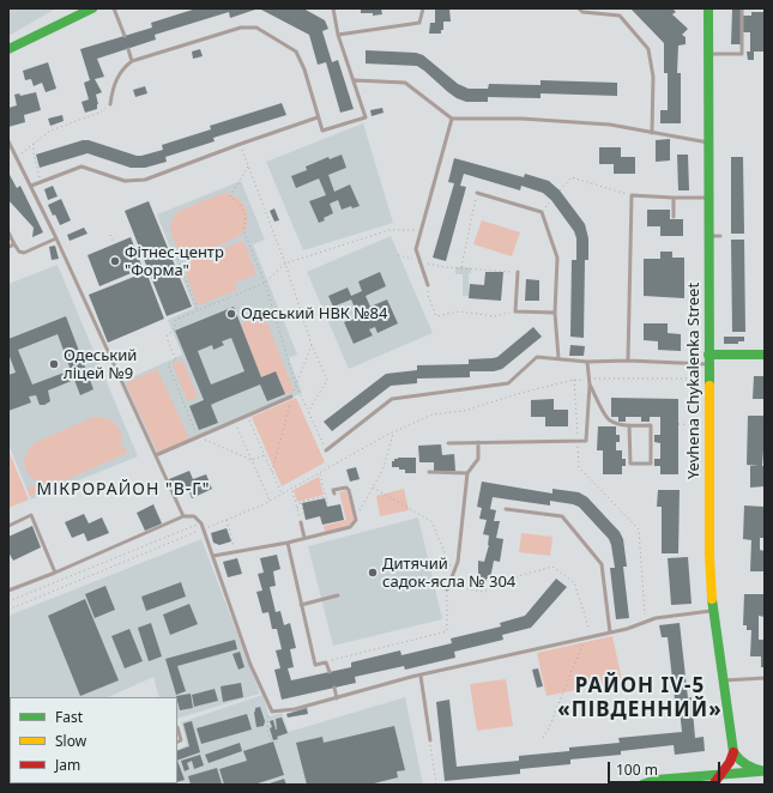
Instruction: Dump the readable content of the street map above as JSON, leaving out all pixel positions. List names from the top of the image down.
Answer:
{
  "streets": {
    "main road": ["Yevhena Chykalenka Street"]
  },
  "districts": ["МІКРОРАЙОН \"В-Г\"", "РАЙОН IV-5 «ПІВДЕННИЙ»"],
  "places": [
    "Фітнес-центр \"Форма\"",
    "Одеський НВК №84",
    "Одеський ліцей №9",
    "Дитячий садок-ясла № 304"
  ],
  "legend": ["Fast", "Slow", "Jam"],
  "scale_bar": "100 m"
}
